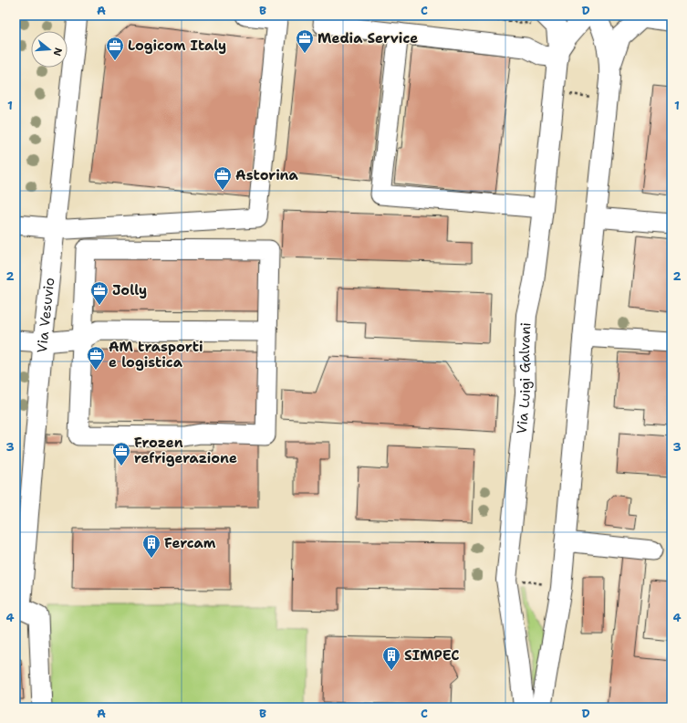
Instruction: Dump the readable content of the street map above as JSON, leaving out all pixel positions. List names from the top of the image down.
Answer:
{
  "streets": {
    "main road": ["Via Luigi Galvani"],
    "street": ["Via Vesuvio"]
  },
  "places": {
    "office": [
      "Media Service",
      "Logicom Italy",
      "Astorina",
      "Jolly",
      "AM trasporti e logistica",
      "Frozen refrigerazione"
    ],
    "building": ["Fercam", "SIMPEC"]
  },
  "north": "right",
  "grid": {
    "columns": [
      "A",
      "B",
      "C",
      "D"
    ],
    "rows": [
      "1",
      "2",
      "3",
      "4"
    ]
  }
}
